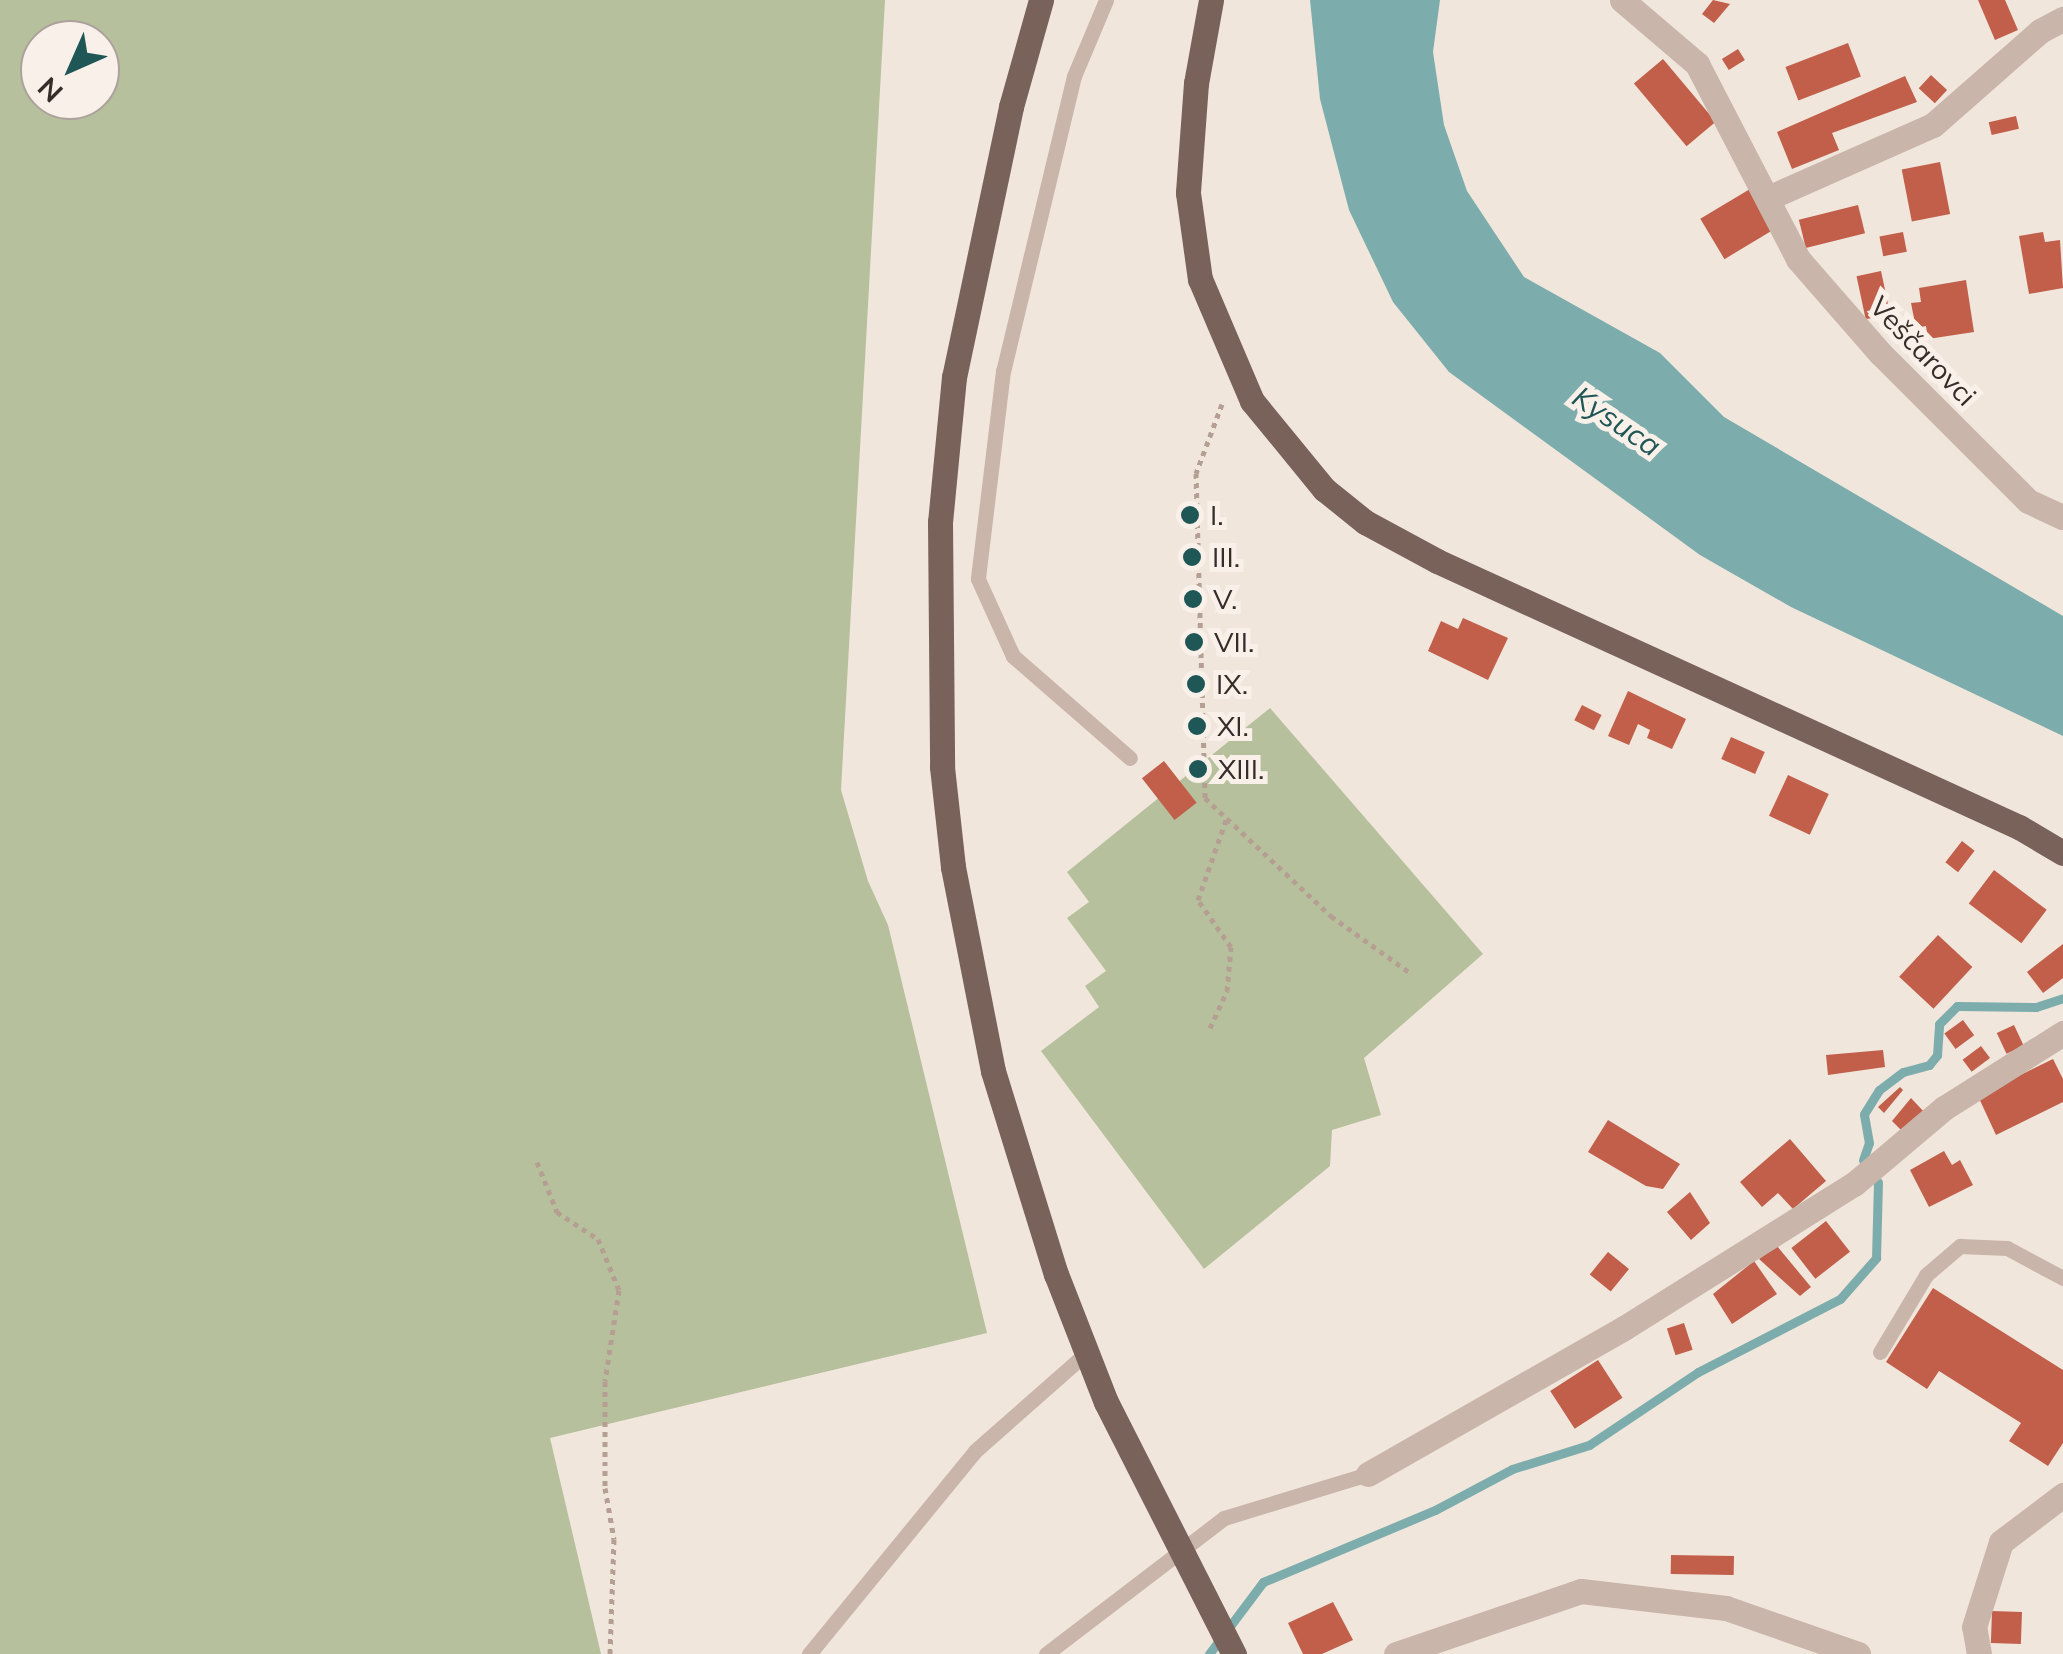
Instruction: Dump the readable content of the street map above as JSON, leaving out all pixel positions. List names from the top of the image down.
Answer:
{
  "streets": {
    "street": ["Veščarovci"]
  },
  "water": ["Kysuca"],
  "places": [
    "I.",
    "III.",
    "V.",
    "VII.",
    "IX.",
    "XI.",
    "XIII."
  ],
  "north": "bottom left"
}
